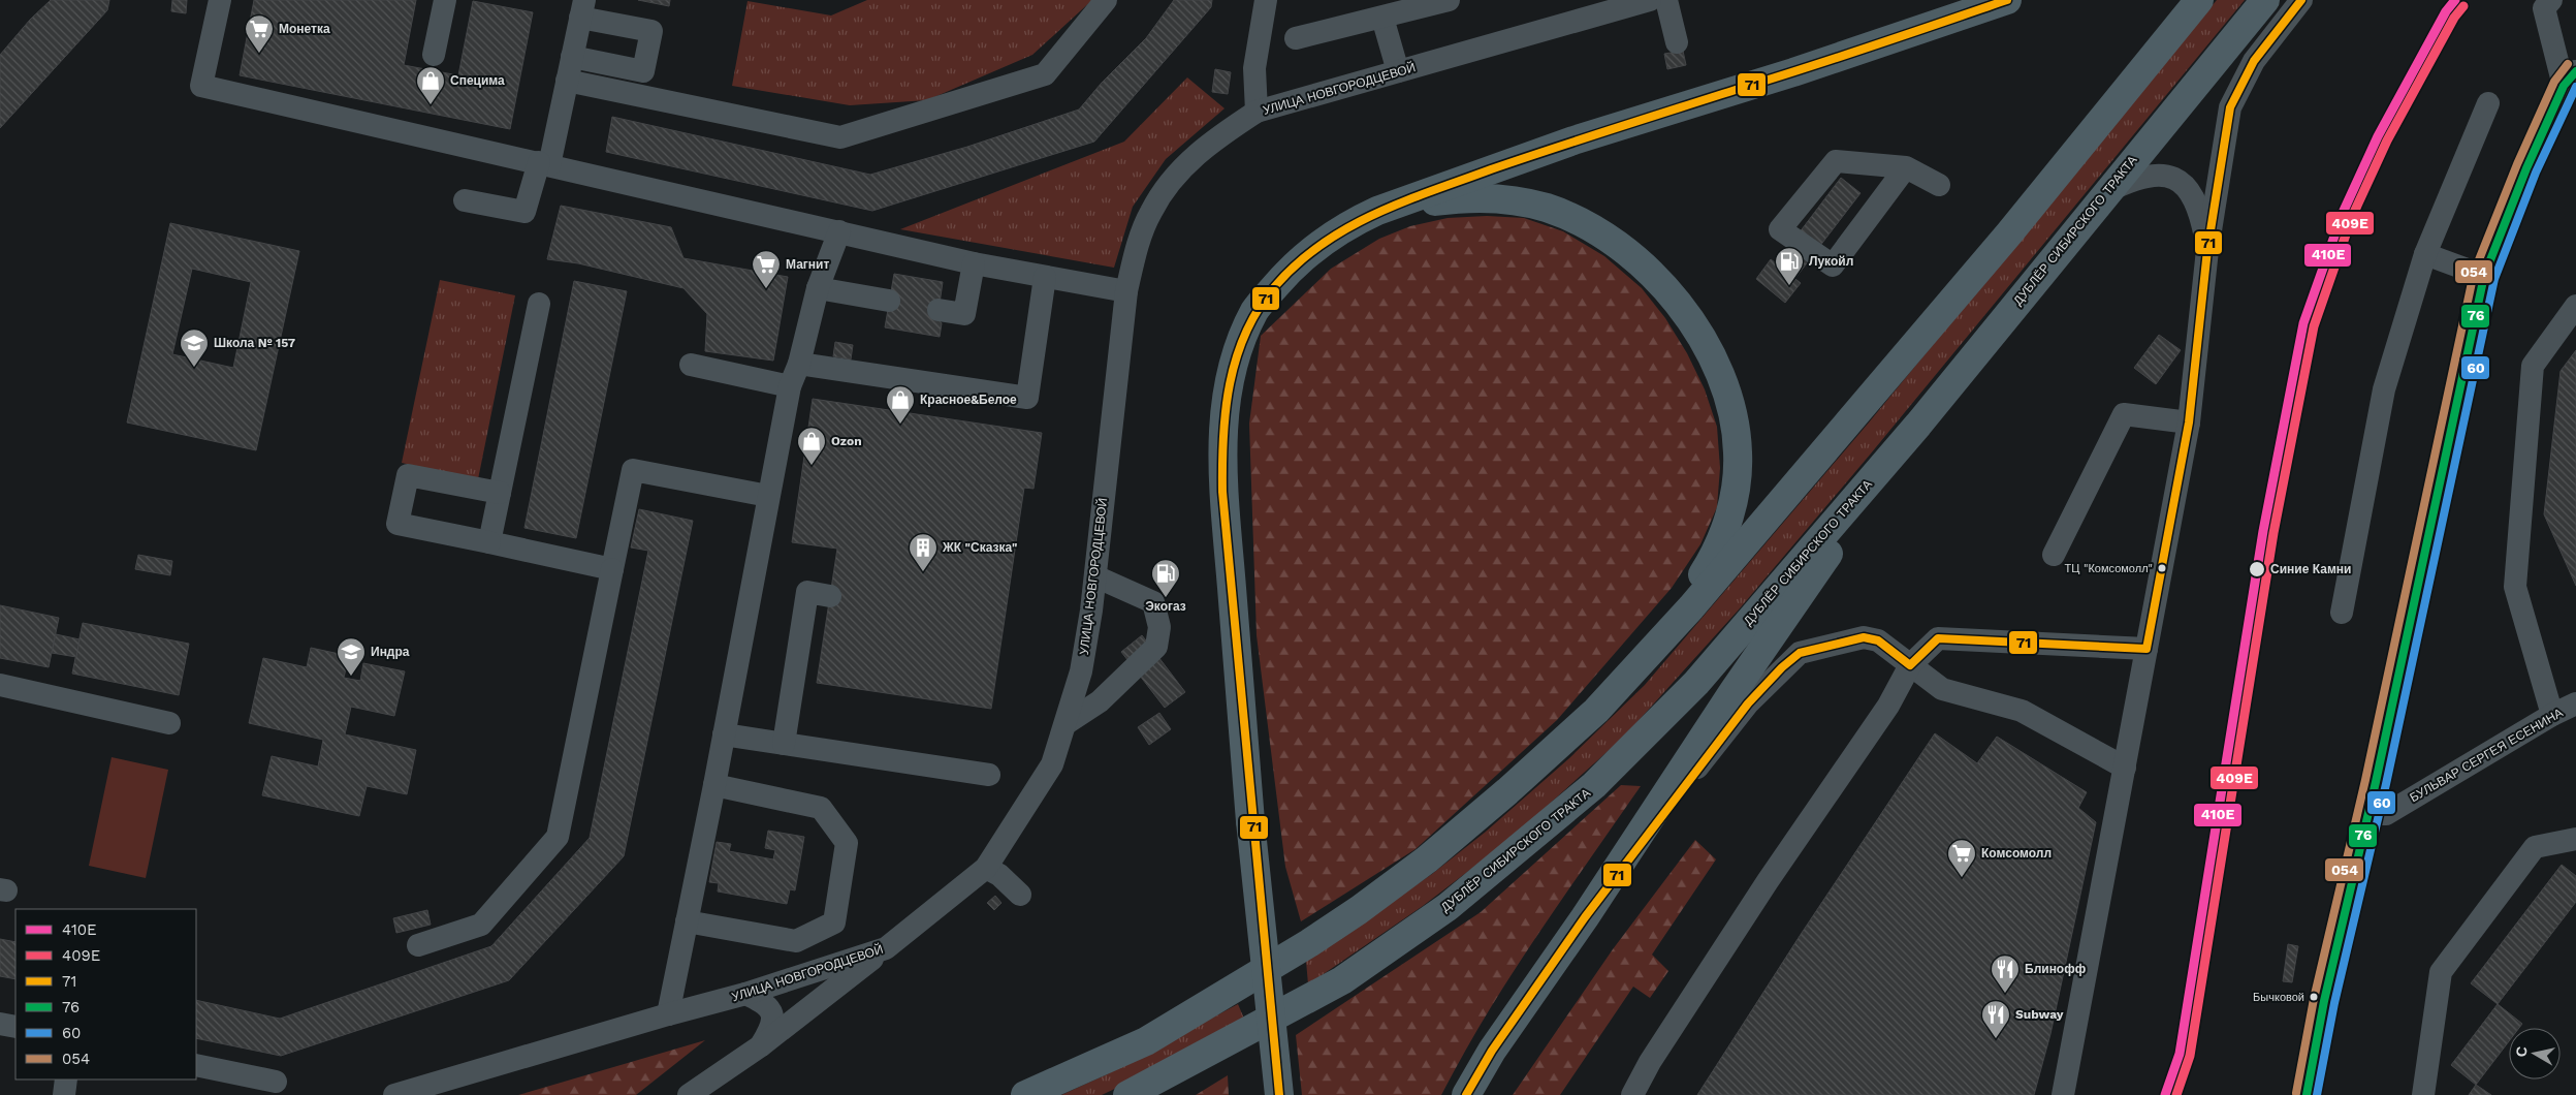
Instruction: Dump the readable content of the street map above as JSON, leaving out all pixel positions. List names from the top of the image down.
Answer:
{
  "streets": {
    "main road": ["ДУБЛЁР СИБИРСКОГО ТРАКТА"],
    "street": ["УЛИЦА НОВГОРОДЦЕВОЙ", "БУЛЬВАР СЕРГЕЯ ЕСЕНИНА"]
  },
  "places": {
    "supermarket": ["Монетка", "Магнит", "Комсомолл"],
    "shop": ["Специма", "Красное&Белое", "Ozon"],
    "fuel station": ["Лукойл", "Экогаз"],
    "school or university": ["Школа № 157", "Индра"],
    "other": ["ТЦ \"Комсомолл\"", "Синие Камни", "Бычковой"],
    "building": ["ЖК \"Сказка\""],
    "restaurant": ["Блинофф", "Subway"]
  },
  "lines": [
    "transit line 410E",
    "transit line 71",
    "transit line 409E",
    "transit line 054",
    "transit line 76",
    "transit line 60"
  ],
  "legend": [
    "410E",
    "409E",
    "71",
    "76",
    "60",
    "054"
  ],
  "north": "left"
}
